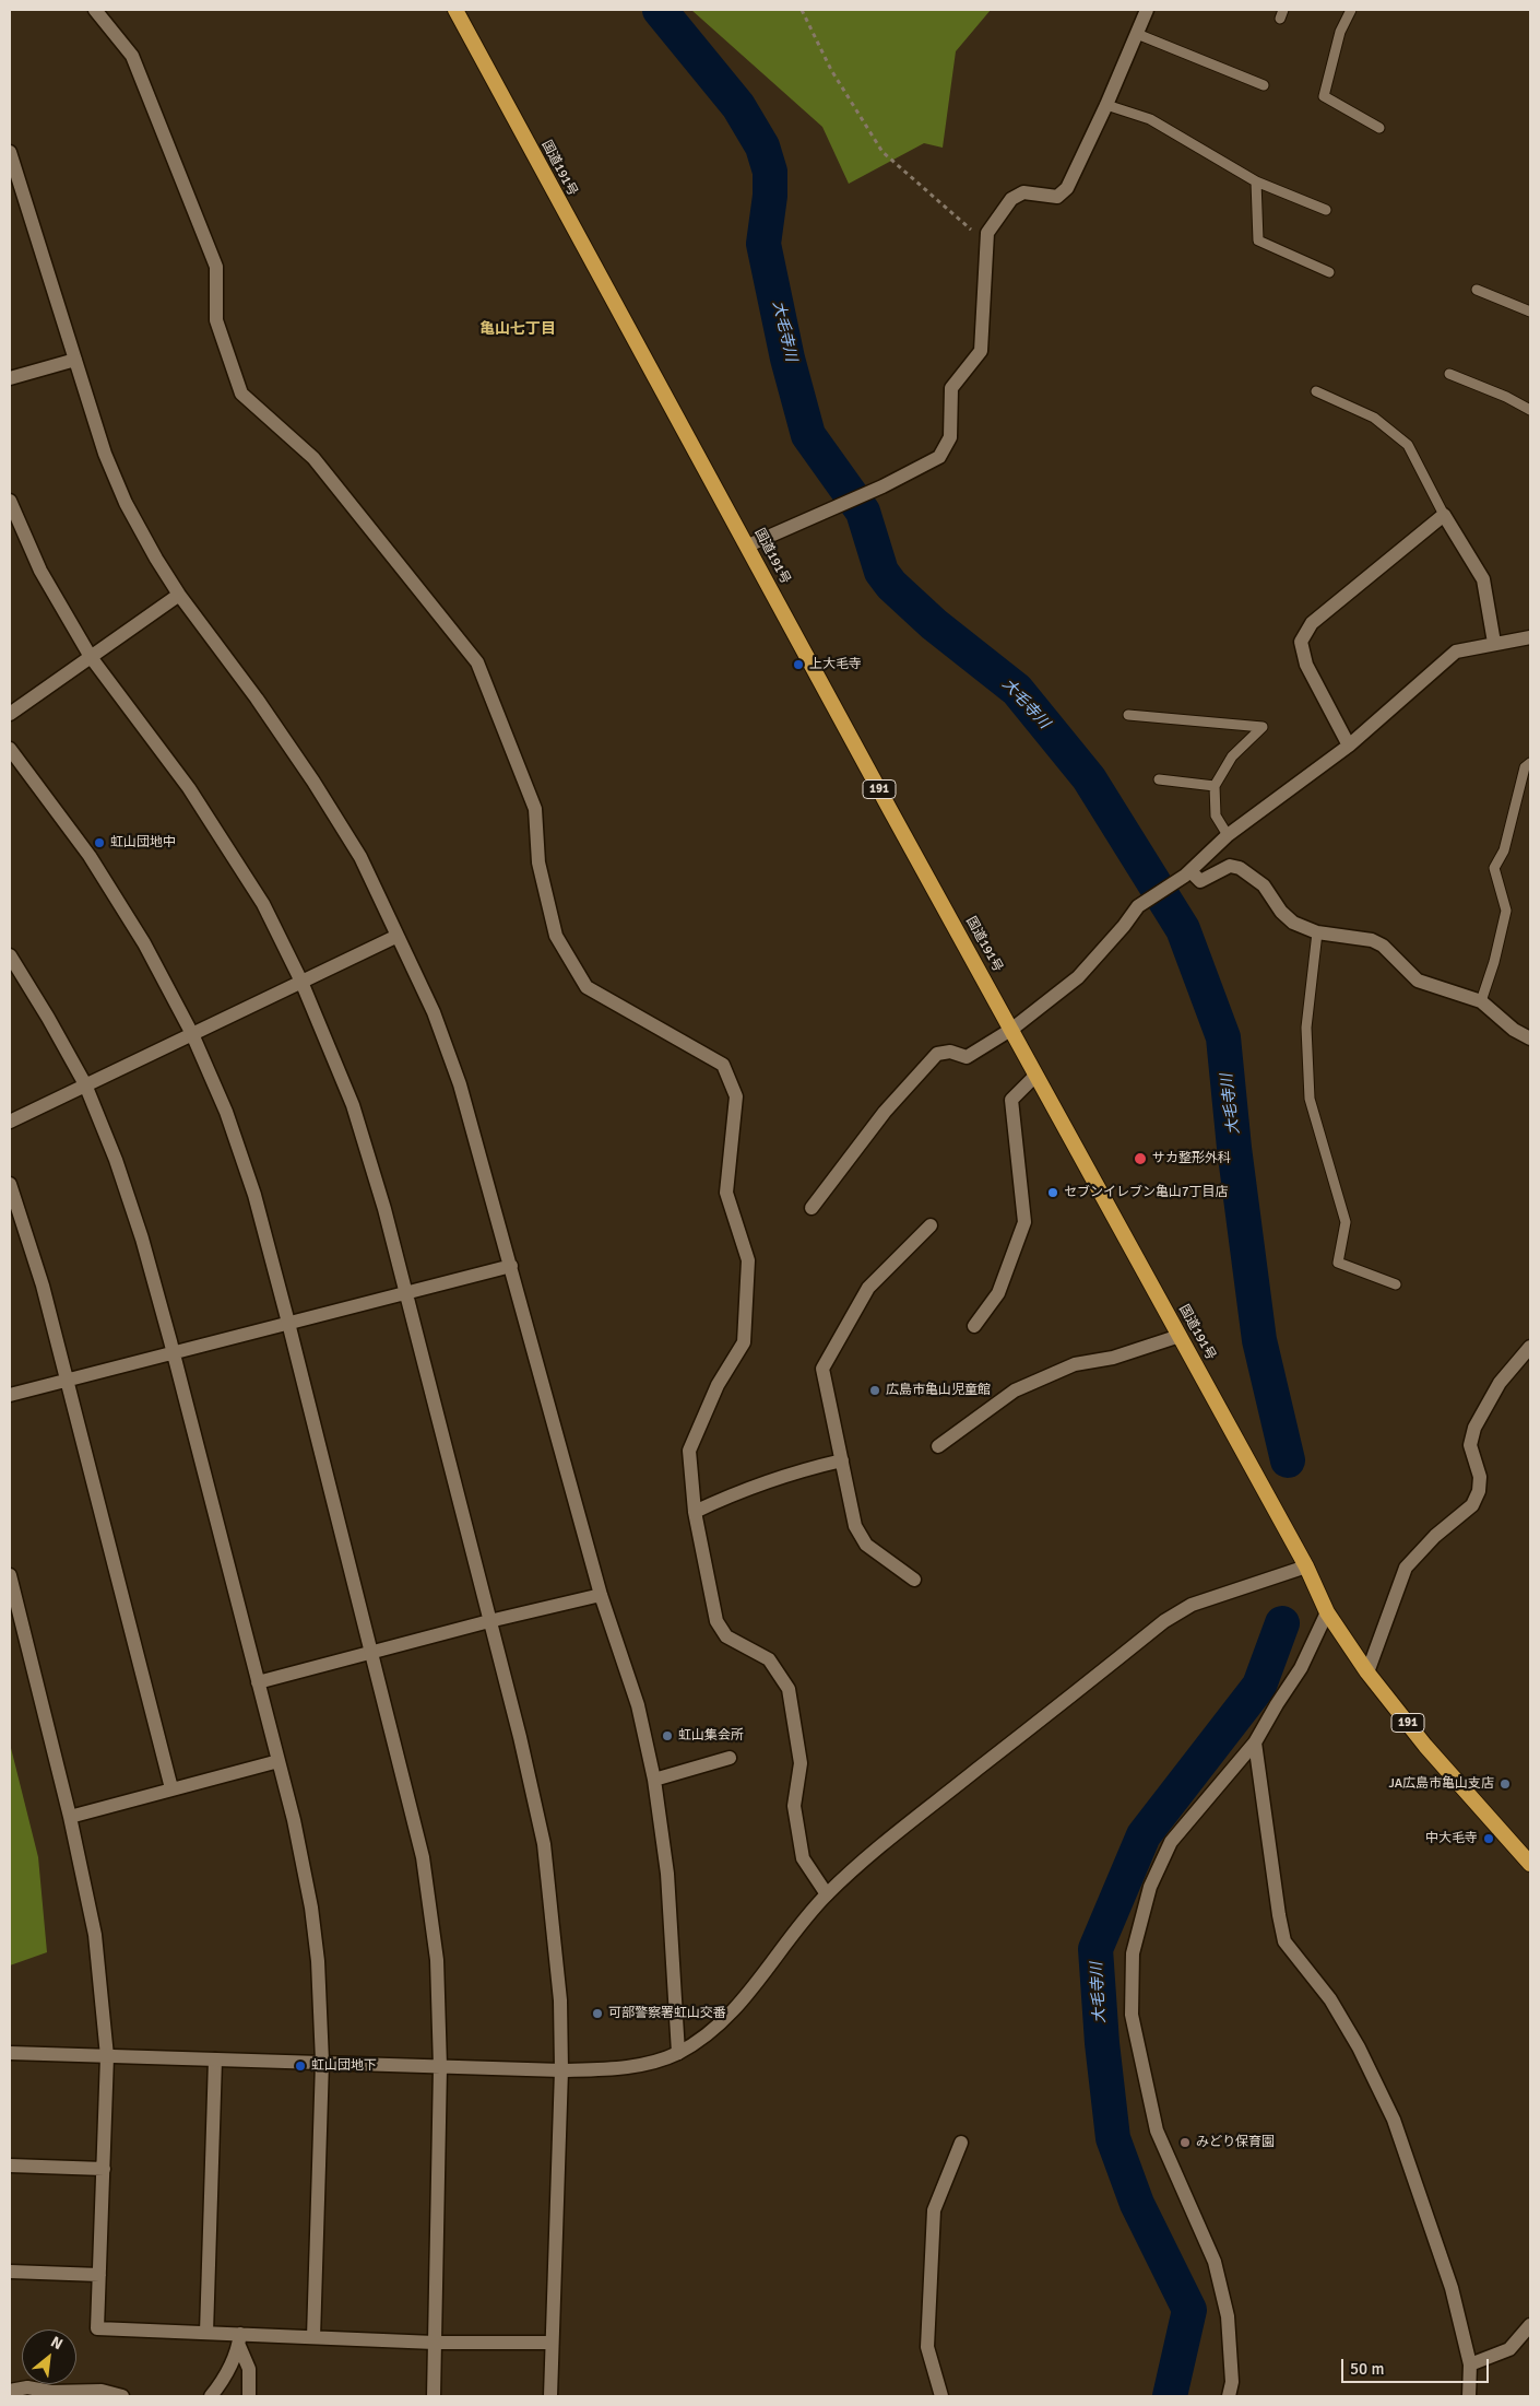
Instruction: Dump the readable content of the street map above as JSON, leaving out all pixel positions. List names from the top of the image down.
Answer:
{
  "streets": {
    "highway": ["国道191号", "191"]
  },
  "districts": ["亀山七丁目"],
  "water": ["大毛寺川"],
  "places": [
    "上大毛寺",
    "虹山団地中",
    "サカ整形外科",
    "セブンイレブン亀山7丁目店",
    "広島市亀山児童館",
    "虹山集会所",
    "JA広島市亀山支店",
    "中大毛寺",
    "可部警察署虹山交番",
    "虹山団地下",
    "みどり保育園"
  ],
  "scale_bar": "50 m",
  "north": "top right"
}
